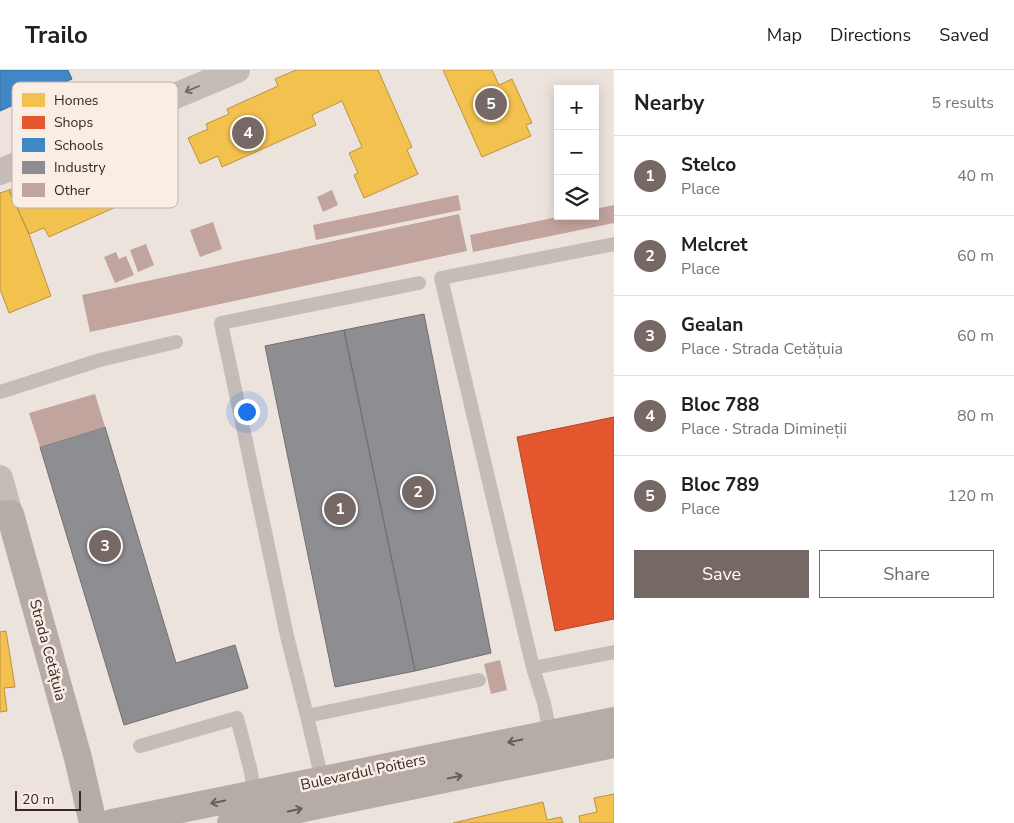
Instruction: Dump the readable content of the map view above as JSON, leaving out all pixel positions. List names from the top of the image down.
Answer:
{
  "streets": {
    "main road": ["Strada Cetățuia", "Bulevardul Poitiers"]
  },
  "legend": [
    "Homes",
    "Shops",
    "Schools",
    "Industry",
    "Other"
  ],
  "scale_bar": "20 m",
  "page": {
    "header": "Trailo",
    "nav": ["Map", "Directions", "Saved"],
    "heading": ["Nearby", "5 results"],
    "map_buttons": ["+", "−"],
    "pins": [
      "5",
      "4",
      "2",
      "1",
      "3"
    ],
    "list": [
      {
        "mark": "1",
        "name": "Stelco",
        "note": "Place",
        "value": "40 m"
      },
      {
        "mark": "2",
        "name": "Melcret",
        "note": "Place",
        "value": "60 m"
      },
      {
        "mark": "3",
        "name": "Gealan",
        "note": "Place · Strada Cetățuia",
        "value": "60 m"
      },
      {
        "mark": "4",
        "name": "Bloc 788",
        "note": "Place · Strada Dimineții",
        "value": "80 m"
      },
      {
        "mark": "5",
        "name": "Bloc 789",
        "note": "Place",
        "value": "120 m"
      }
    ],
    "buttons": ["Save", "Share"],
    "scale": "20 m"
  }
}
